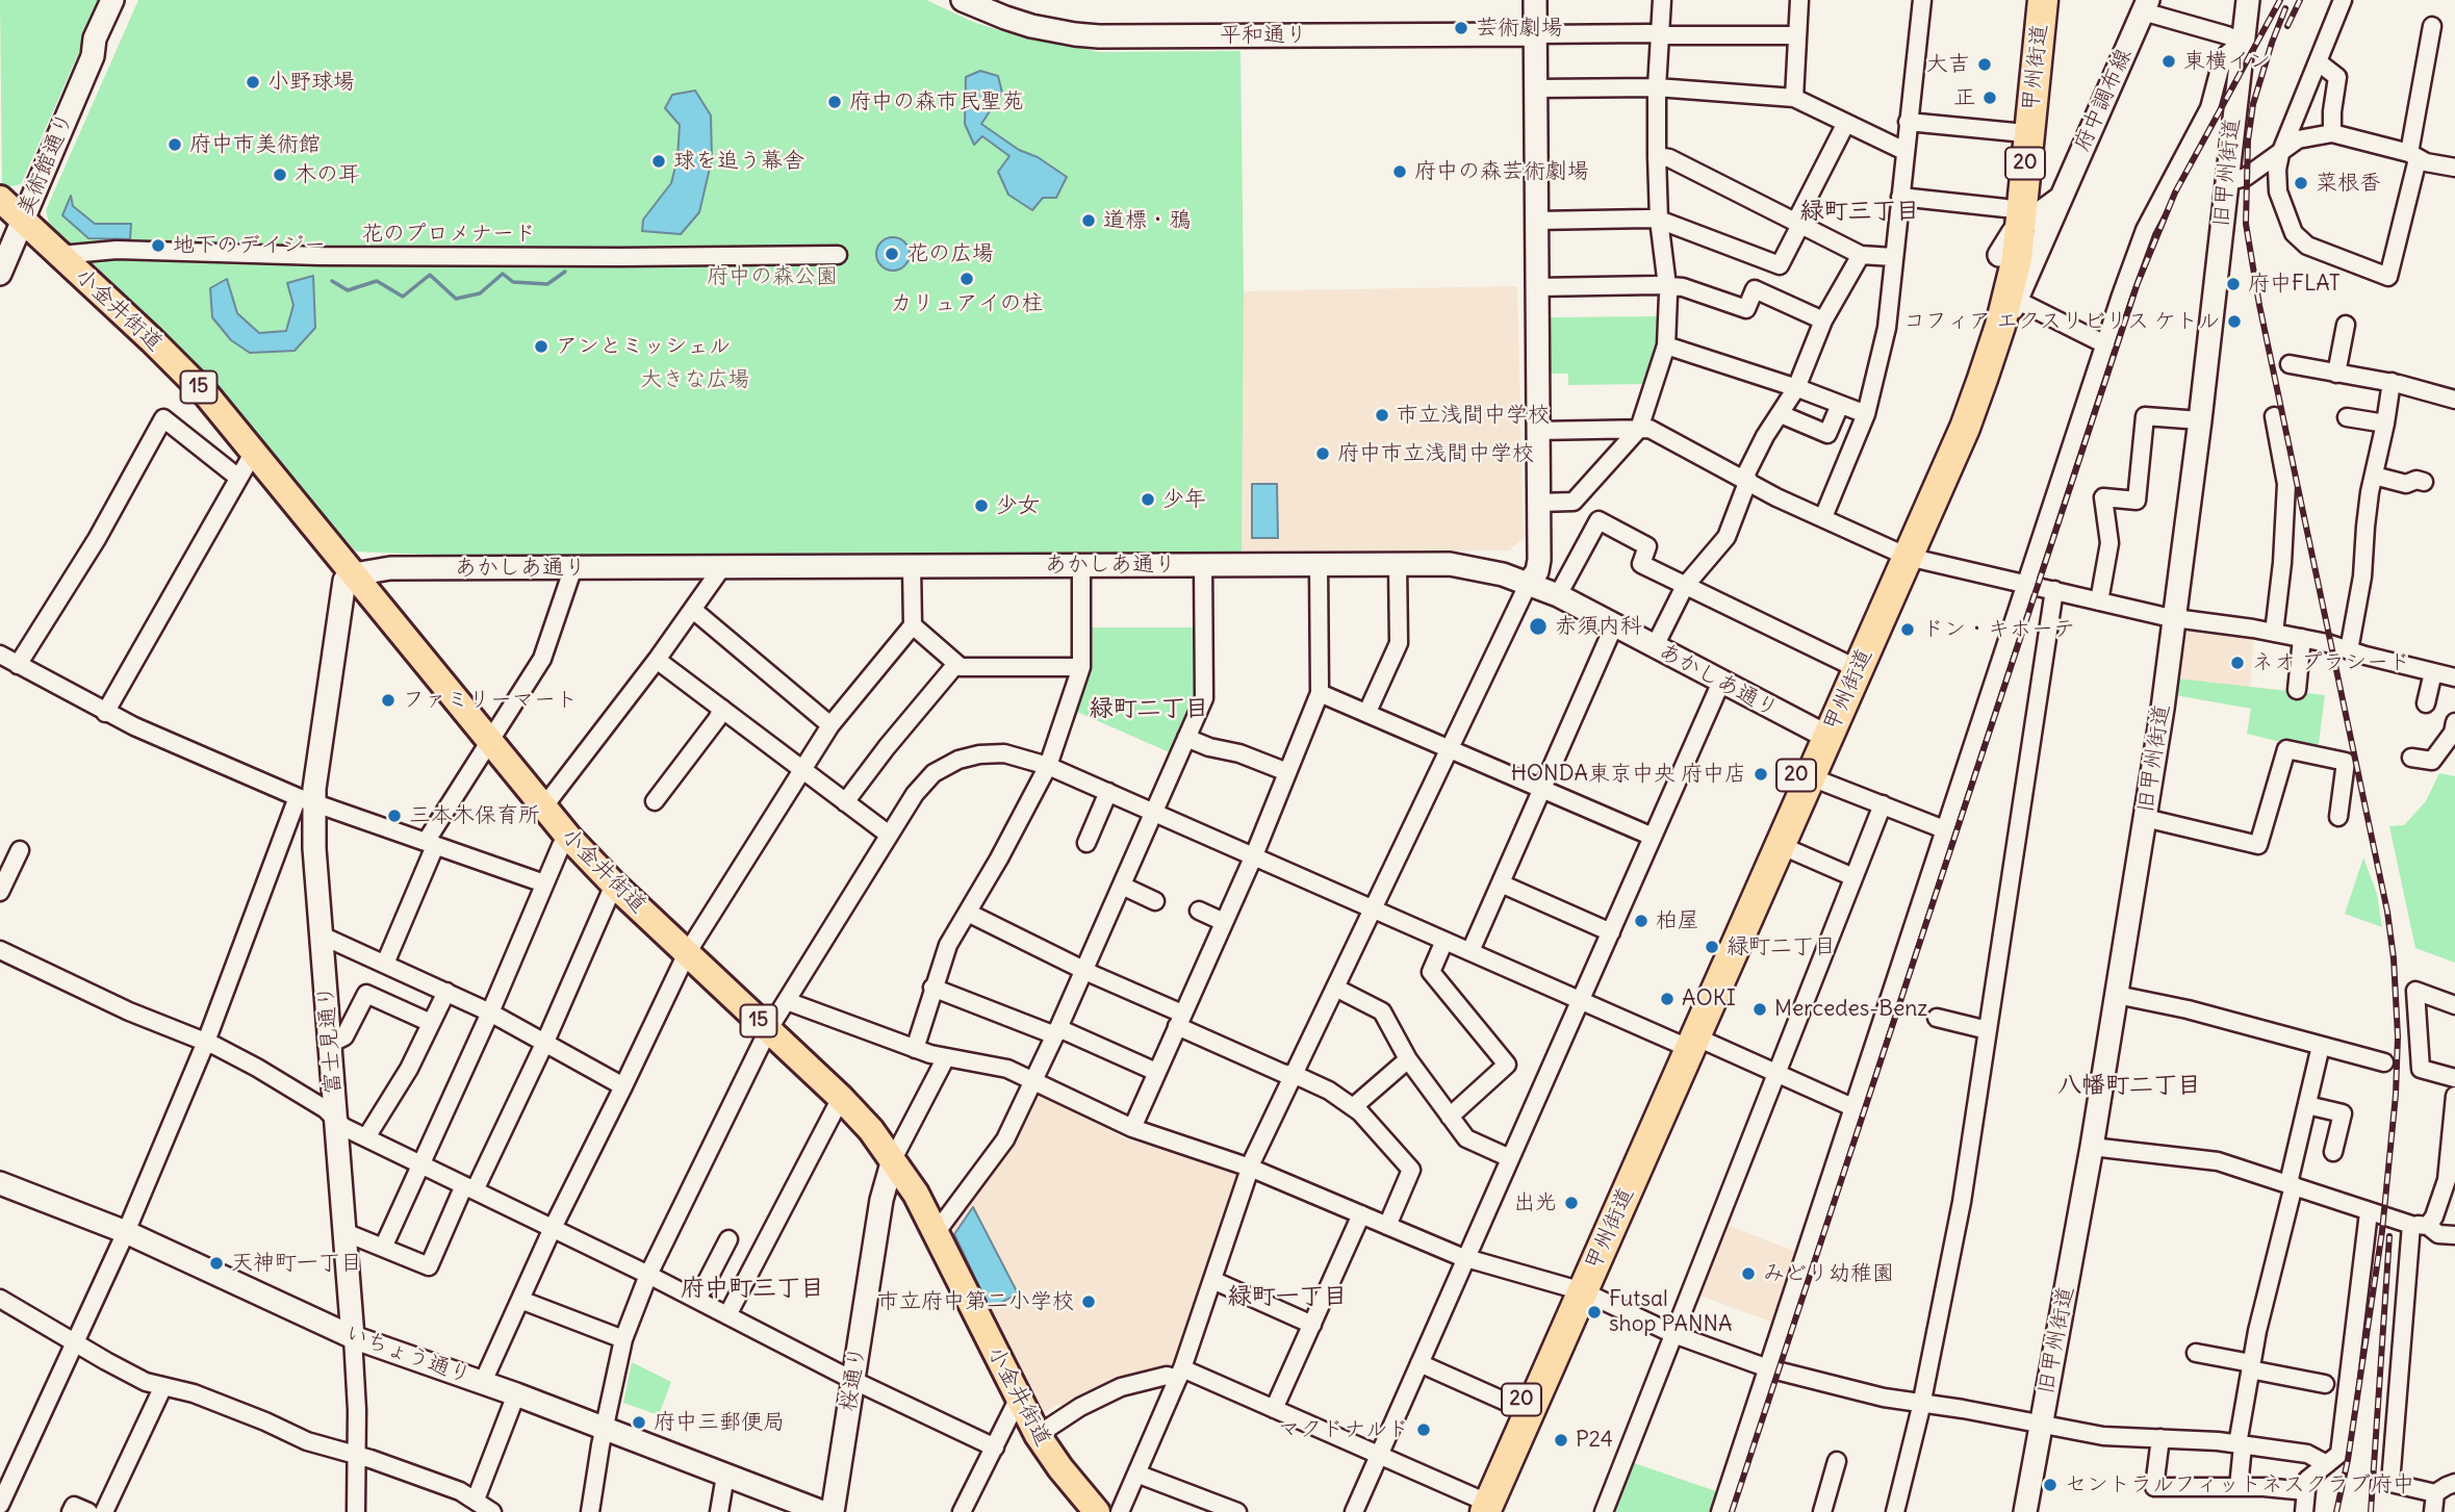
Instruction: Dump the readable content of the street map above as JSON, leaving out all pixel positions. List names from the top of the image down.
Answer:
{
  "streets": {
    "highway": ["甲州街道", "20"],
    "main road": ["小金井街道", "15"],
    "street": [
      "平和通り",
      "府中調布線",
      "美術館通り",
      "旧甲州街道",
      "花のプロメナード",
      "あかしあ通り",
      "富士見通り",
      "いちょう通り",
      "桜通り"
    ]
  },
  "crossings": [
    ["甲州街道", "府中調布線"],
    ["甲州街道", "あかしあ通り"],
    ["美術館通り", "小金井街道"],
    ["花のプロメナード", "小金井街道"],
    ["小金井街道", "あかしあ通り"],
    ["小金井街道", "富士見通り"],
    ["小金井街道", "桜通り"],
    ["あかしあ通り", "富士見通り"],
    ["富士見通り", "いちょう通り"]
  ],
  "districts": [
    "緑町三丁目",
    "緑町二丁目",
    "八幡町二丁目",
    "府中町三丁目",
    "緑町一丁目"
  ],
  "parks": ["府中の森公園", "大きな広場"],
  "places": [
    "芸術劇場",
    "東横イン",
    "大吉",
    "小野球場",
    "正",
    "府中の森市民聖苑",
    "府中市美術館",
    "球を追う幕舎",
    "府中の森芸術劇場",
    "木の耳",
    "菜根香",
    "道標・鴉",
    "地下のデイジー",
    "花の広場",
    "カリュアイの柱",
    "府中FLAT",
    "コフィア エクスリビリス ケトル",
    "アンとミッシェル",
    "市立浅間中学校",
    "府中市立浅間中学校",
    "少年",
    "少女",
    "赤須内科",
    "ドン・キホーテ",
    "ネオ プラシード",
    "ファミリーマート",
    "HONDA東京中央 府中店",
    "三本木保育所",
    "柏屋",
    "緑町二丁目",
    "AOKI",
    "Mercedes-Benz",
    "出光",
    "天神町一丁目",
    "みどり幼稚園",
    "市立府中第二小学校",
    "Futsal shop PANNA",
    "府中三郵便局",
    "マクドナルド",
    "P24",
    "セントラルフィットネスクラブ府中"
  ]
}
